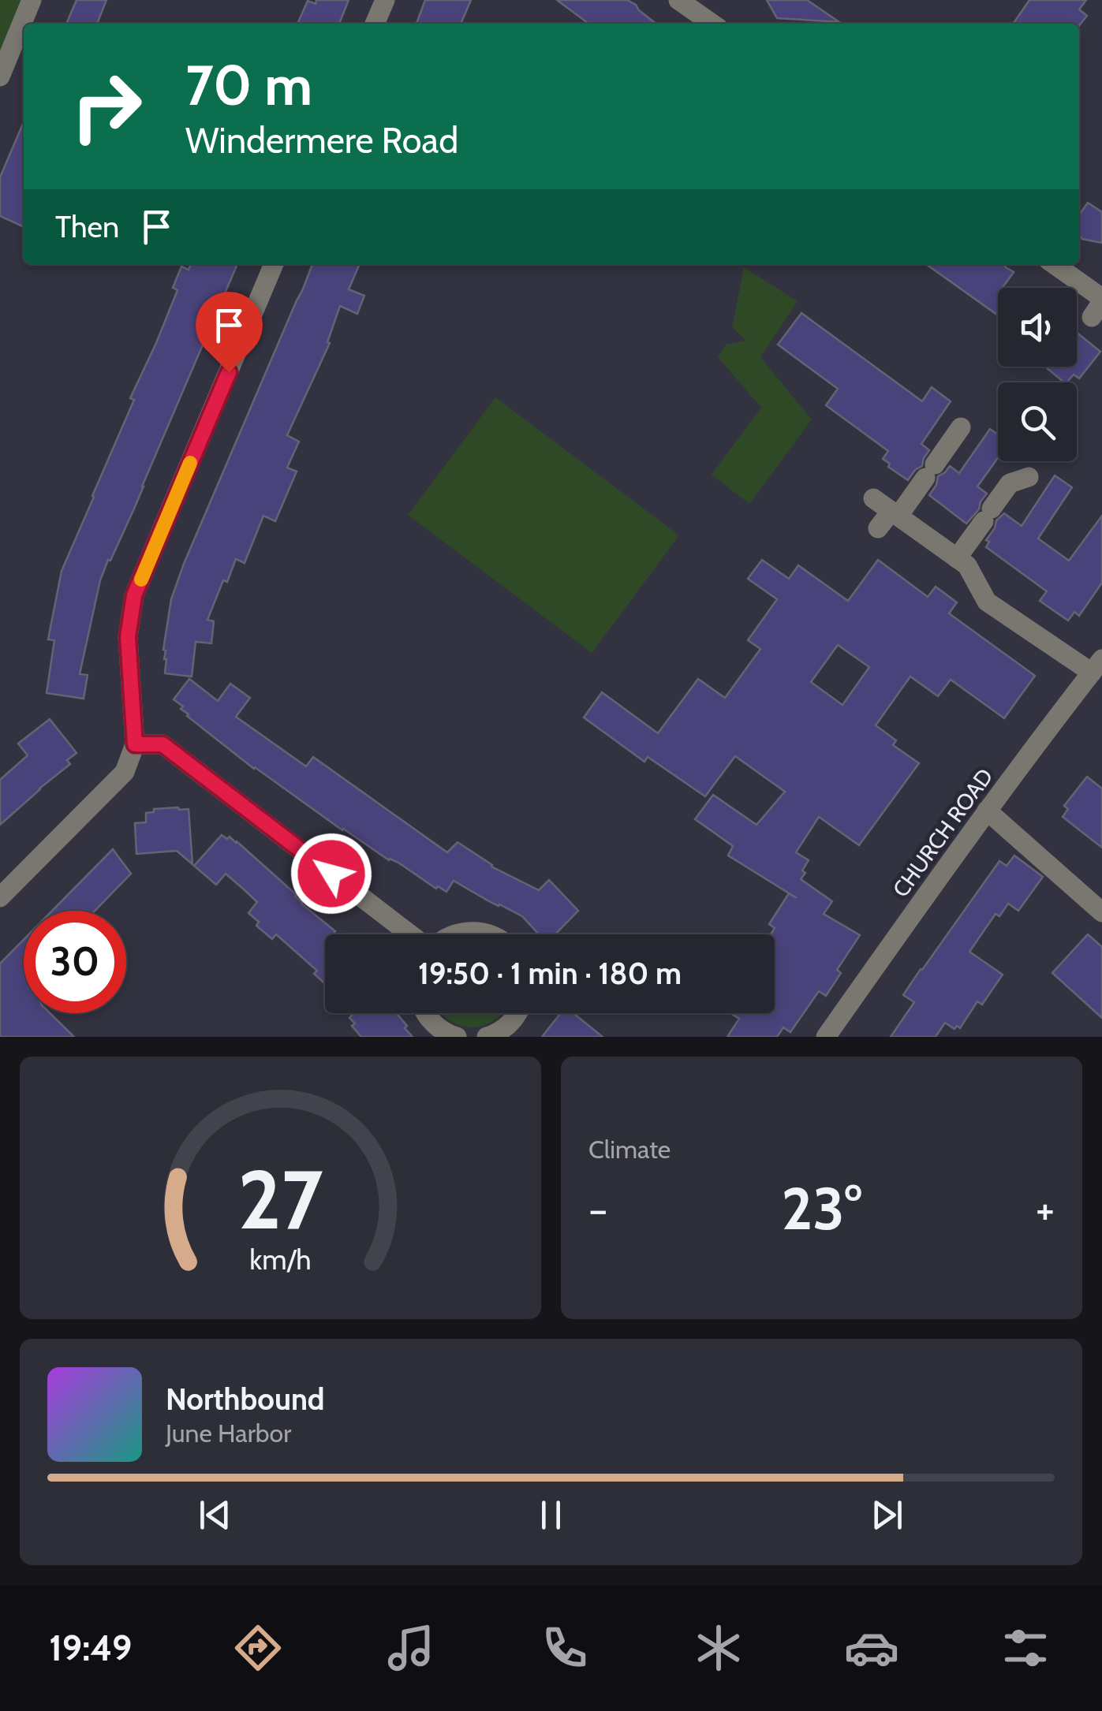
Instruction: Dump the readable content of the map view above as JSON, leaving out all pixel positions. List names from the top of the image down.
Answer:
{
  "streets": {
    "street": ["CHURCH ROAD"]
  },
  "page": {
    "turn": ["70 m", "Windermere Road"],
    "then": "Then",
    "limit": "30",
    "trip": "19:50 · 1 min · 180 m",
    "tile": "Climate",
    "heat": ["−", "23°", "+"],
    "song": ["Northbound", "June Harbor"],
    "tabs": "19:49",
    "gauge": ["27", "km/h"]
  }
}
